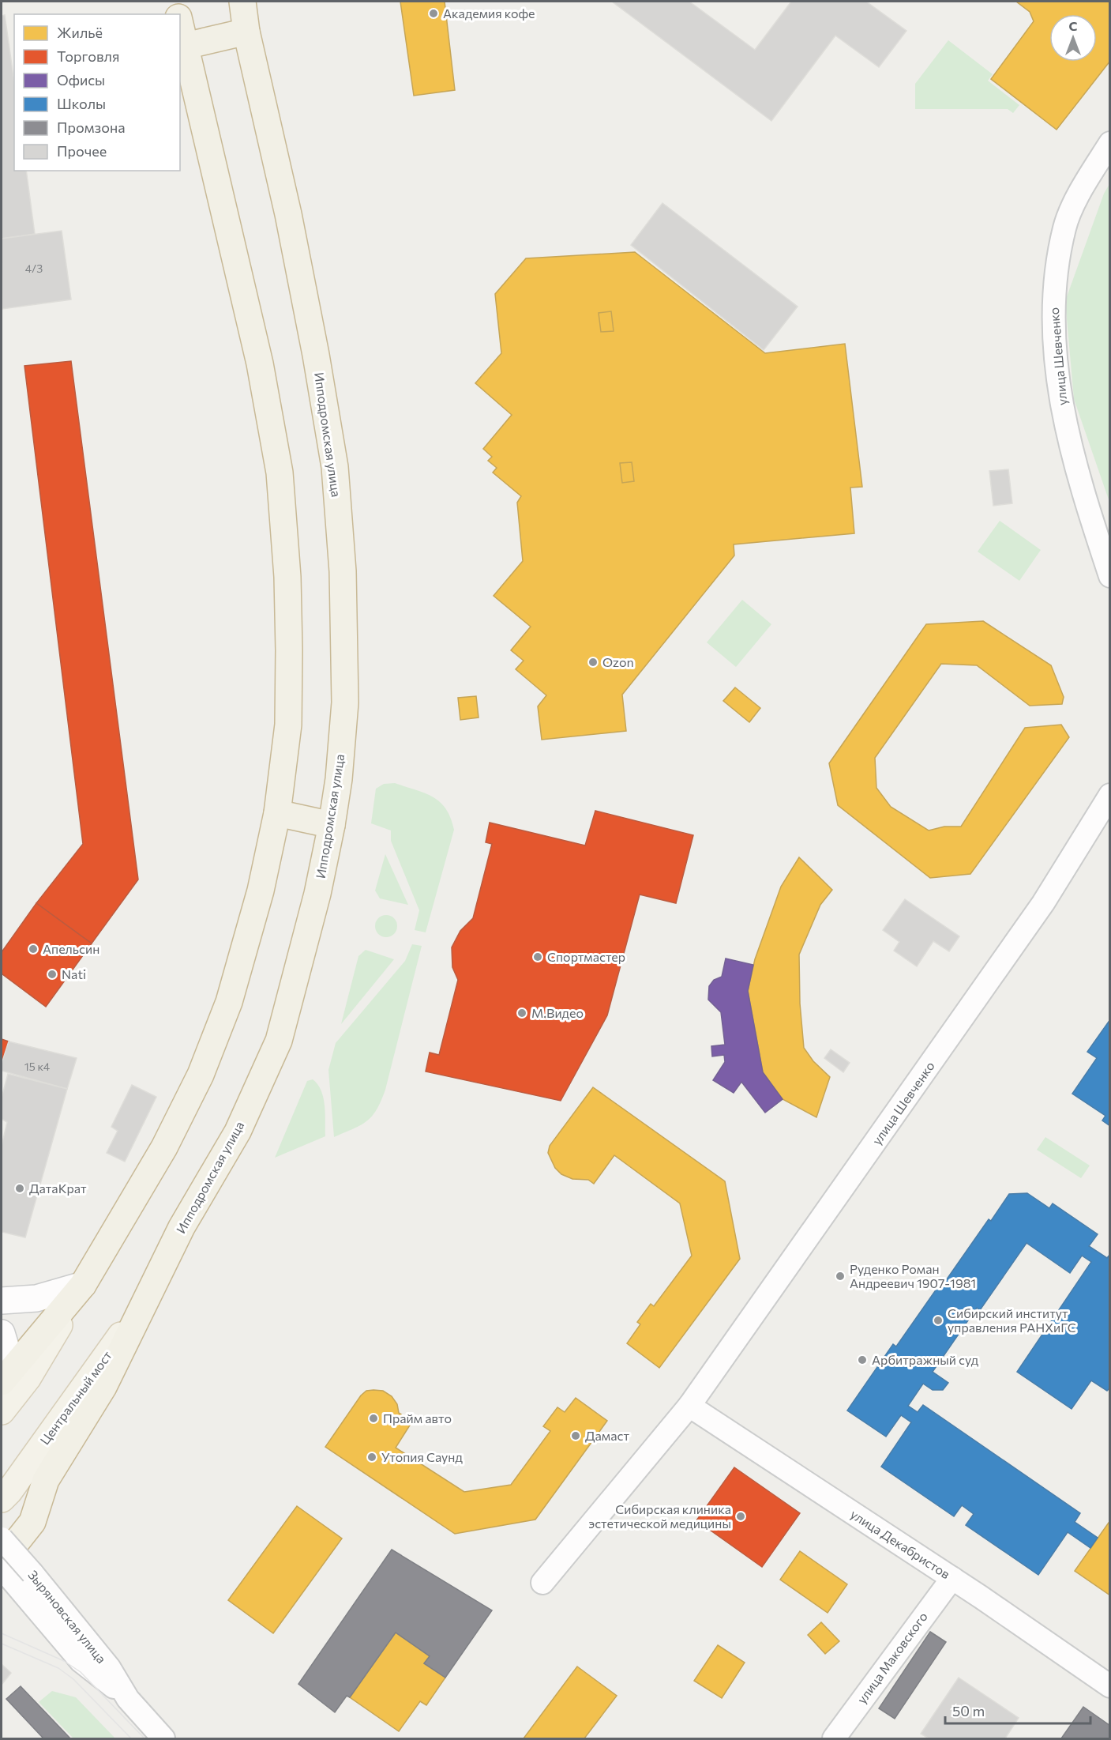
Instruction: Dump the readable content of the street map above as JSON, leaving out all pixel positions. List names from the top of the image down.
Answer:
{
  "streets": {
    "highway": ["Ипподромская улица"],
    "main road": ["Центральный мост"],
    "street": [
      "улица Шевченко",
      "улица Декабристов",
      "Зыряновская улица",
      "улица Маковского"
    ]
  },
  "crossings": [
    ["улица Шевченко", "улица Декабристов"],
    ["Ипподромская улица", "Центральный мост"],
    ["Ипподромская улица", "Зыряновская улица"],
    ["улица Декабристов", "улица Маковского"]
  ],
  "places": [
    "Академия кофе",
    "Ozon",
    "Апельсин",
    "Спортмастер",
    "Nati",
    "М.Видео",
    "ДатаКрат",
    "Руденко Роман Андреевич 1907-1981",
    "Сибирский институт управления РАНХиГС",
    "Арбитражный суд",
    "Прайм авто",
    "Дамаст",
    "Утопия Саунд",
    "Сибирская клиника эстетической медицины"
  ],
  "house_numbers": ["4/3", "15 к4"],
  "legend": [
    "Жильё",
    "Торговля",
    "Офисы",
    "Школы",
    "Промзона",
    "Прочее"
  ],
  "scale_bar": "50 m",
  "north": "top"
}
